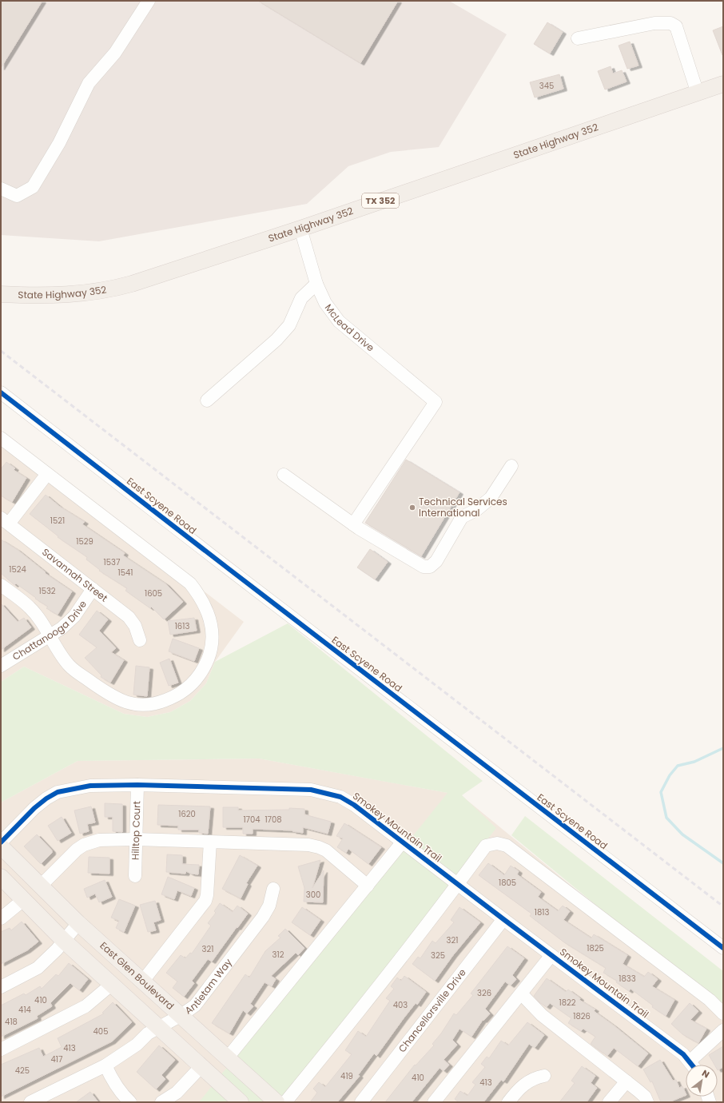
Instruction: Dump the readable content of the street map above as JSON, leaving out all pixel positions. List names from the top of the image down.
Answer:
{
  "streets": {
    "main road": ["State Highway 352", "TX 352", "East Glen Boulevard"],
    "street": [
      "McLead Drive",
      "East Scyene Road",
      "Savannah Street",
      "Chattanooga Drive",
      "Smokey Mountain Trail",
      "Hilltop Court",
      "Antietam Way",
      "Chancellorsville Drive"
    ]
  },
  "crossings": [
    ["State Highway 352", "McLead Drive"],
    ["Savannah Street", "Chattanooga Drive"],
    ["Smokey Mountain Trail", "Hilltop Court"],
    ["Smokey Mountain Trail", "Chancellorsville Drive"],
    ["East Glen Boulevard", "Antietam Way"]
  ],
  "places": ["Technical Services International"],
  "house_numbers": [
    "345",
    "1521",
    "1529",
    "1537",
    "1524",
    "1541",
    "1532",
    "1605",
    "1613",
    "1620",
    "1704",
    "1708",
    "1805",
    "300",
    "1813",
    "321",
    "1825",
    "321",
    "312",
    "325",
    "1833",
    "326",
    "410",
    "1822",
    "403",
    "414",
    "1826",
    "418",
    "405",
    "413",
    "417",
    "425",
    "419",
    "410",
    "413"
  ],
  "north": "top right"
}
